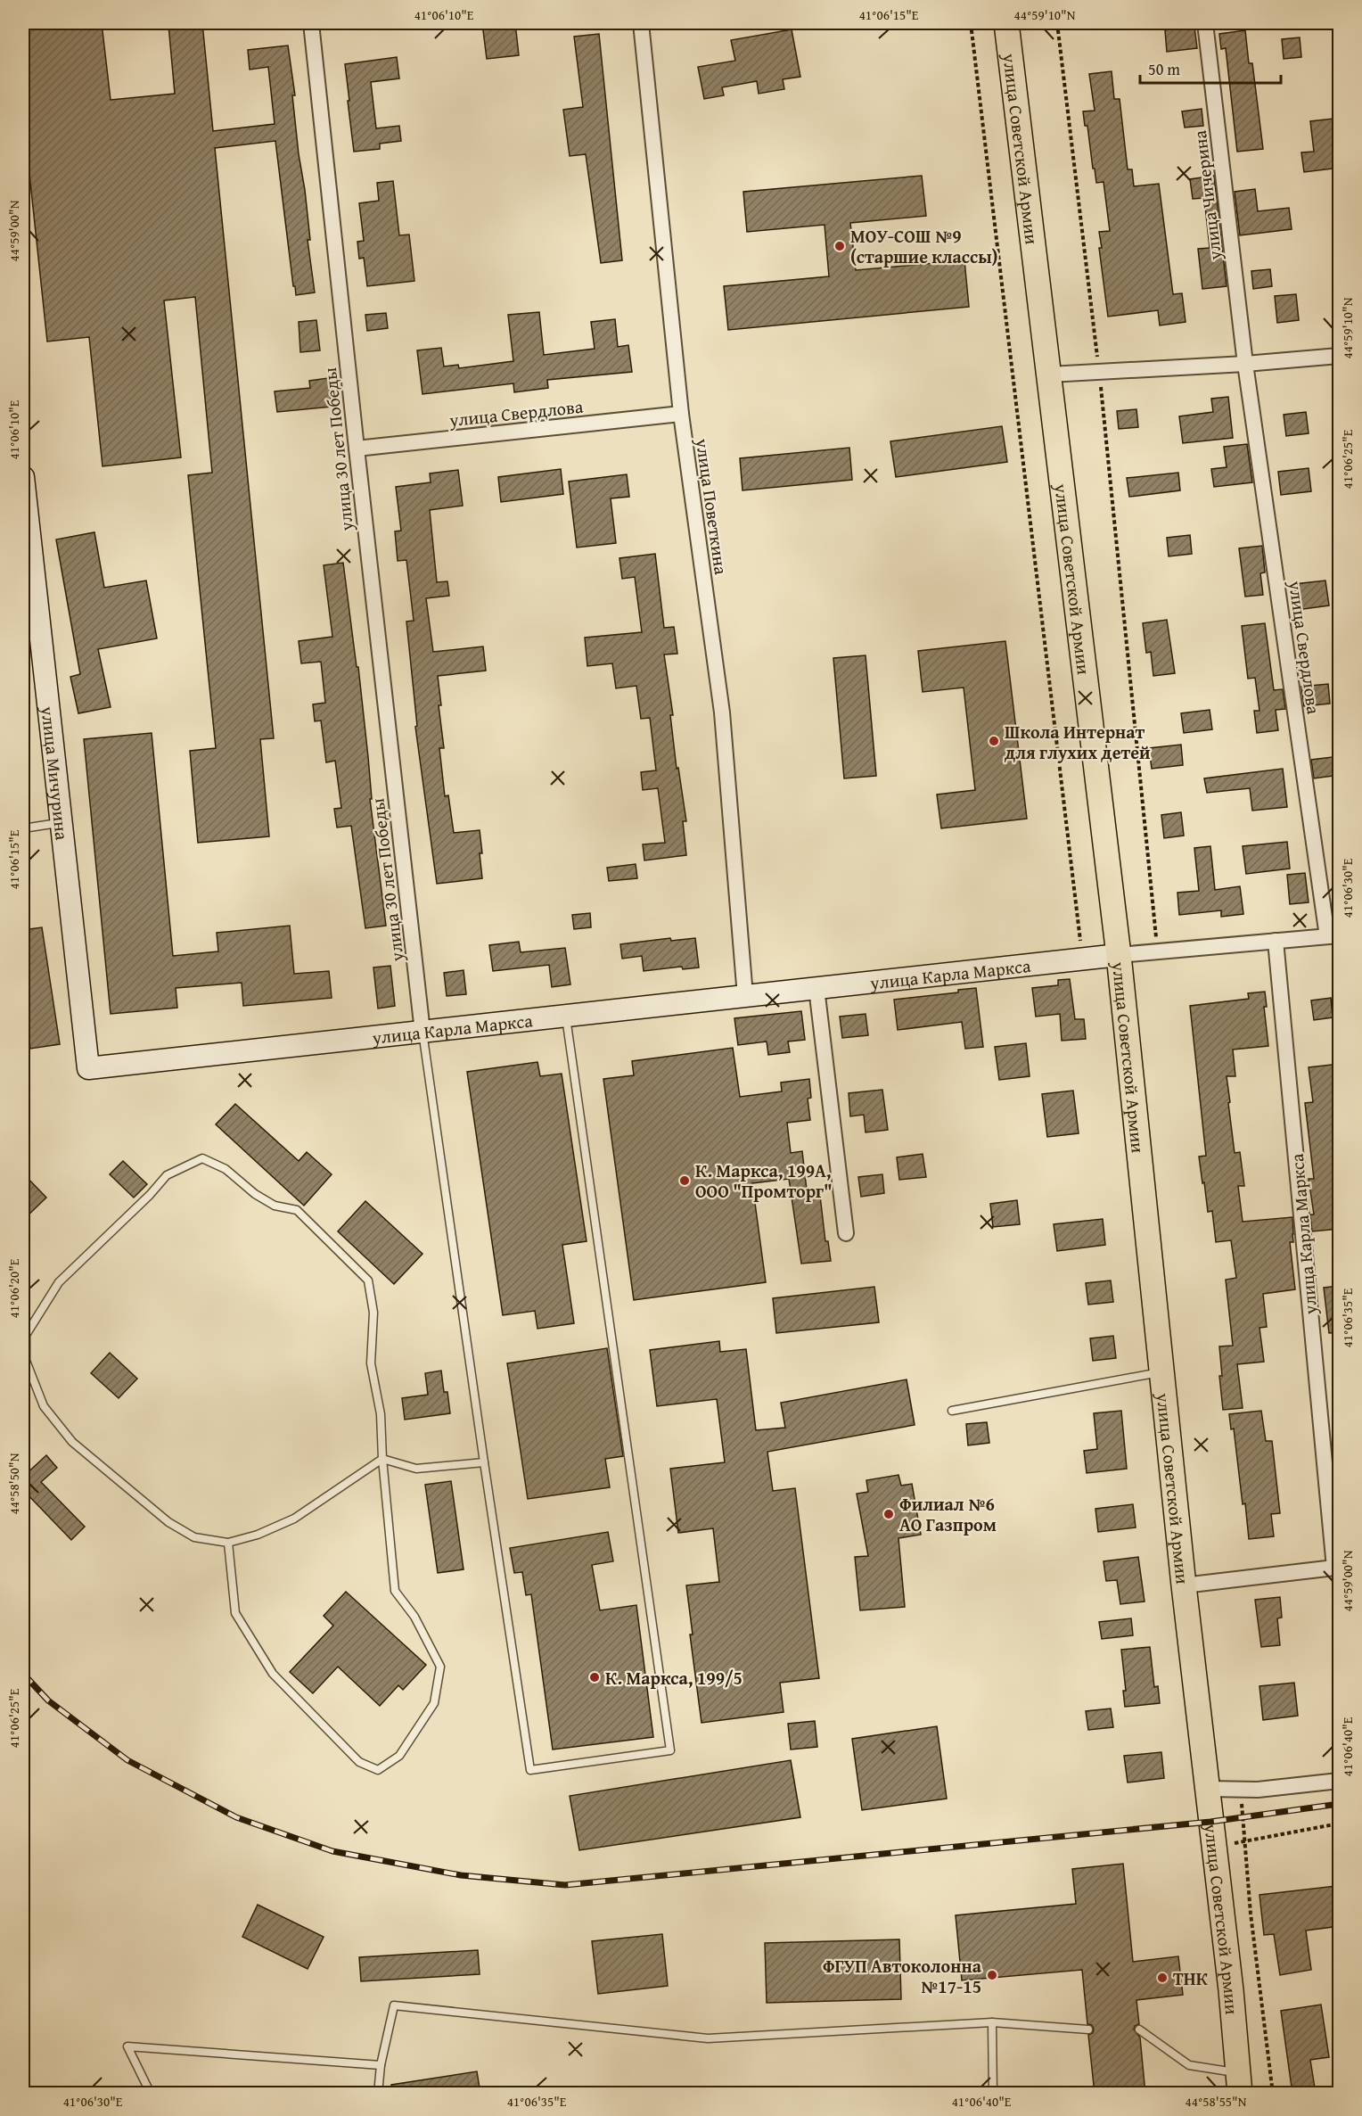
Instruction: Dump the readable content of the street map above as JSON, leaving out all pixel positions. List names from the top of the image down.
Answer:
{
  "streets": {
    "main road": ["улица Советской Армии"],
    "street": [
      "улица Чичерина",
      "улица Свердлова",
      "улица 30 лет Победы",
      "улица Поветкина",
      "улица Мичурина",
      "улица Карла Маркса"
    ]
  },
  "crossings": [
    ["улица Советской Армии", "улица Карла Маркса"],
    ["улица Чичерина", "улица Свердлова"],
    ["улица Свердлова", "улица 30 лет Победы"],
    ["улица Свердлова", "улица Поветкина"],
    ["улица Свердлова", "улица Карла Маркса"],
    ["улица 30 лет Победы", "улица Карла Маркса"],
    ["улица Поветкина", "улица Карла Маркса"],
    ["улица Мичурина", "улица Карла Маркса"]
  ],
  "places": [
    "МОУ-СОШ №9 (старшие классы)",
    "Школа Интернат для глухих детей",
    "К. Маркса, 199А, ООО \"Промторг\"",
    "Филиал №6 АО Газпром",
    "К. Маркса, 199/5",
    "ФГУП Автоколонна №17-15",
    "ТНК"
  ],
  "scale_bar": "50 m",
  "coordinates": [
    "41°06'10\"E",
    "41°06'15\"E",
    "44°59'10\"N",
    "44°59'00\"N",
    "41°06'25\"E",
    "41°06'30\"E",
    "41°06'20\"E",
    "41°06'35\"E",
    "44°58'50\"N",
    "41°06'40\"E",
    "44°58'55\"N"
  ]
}
